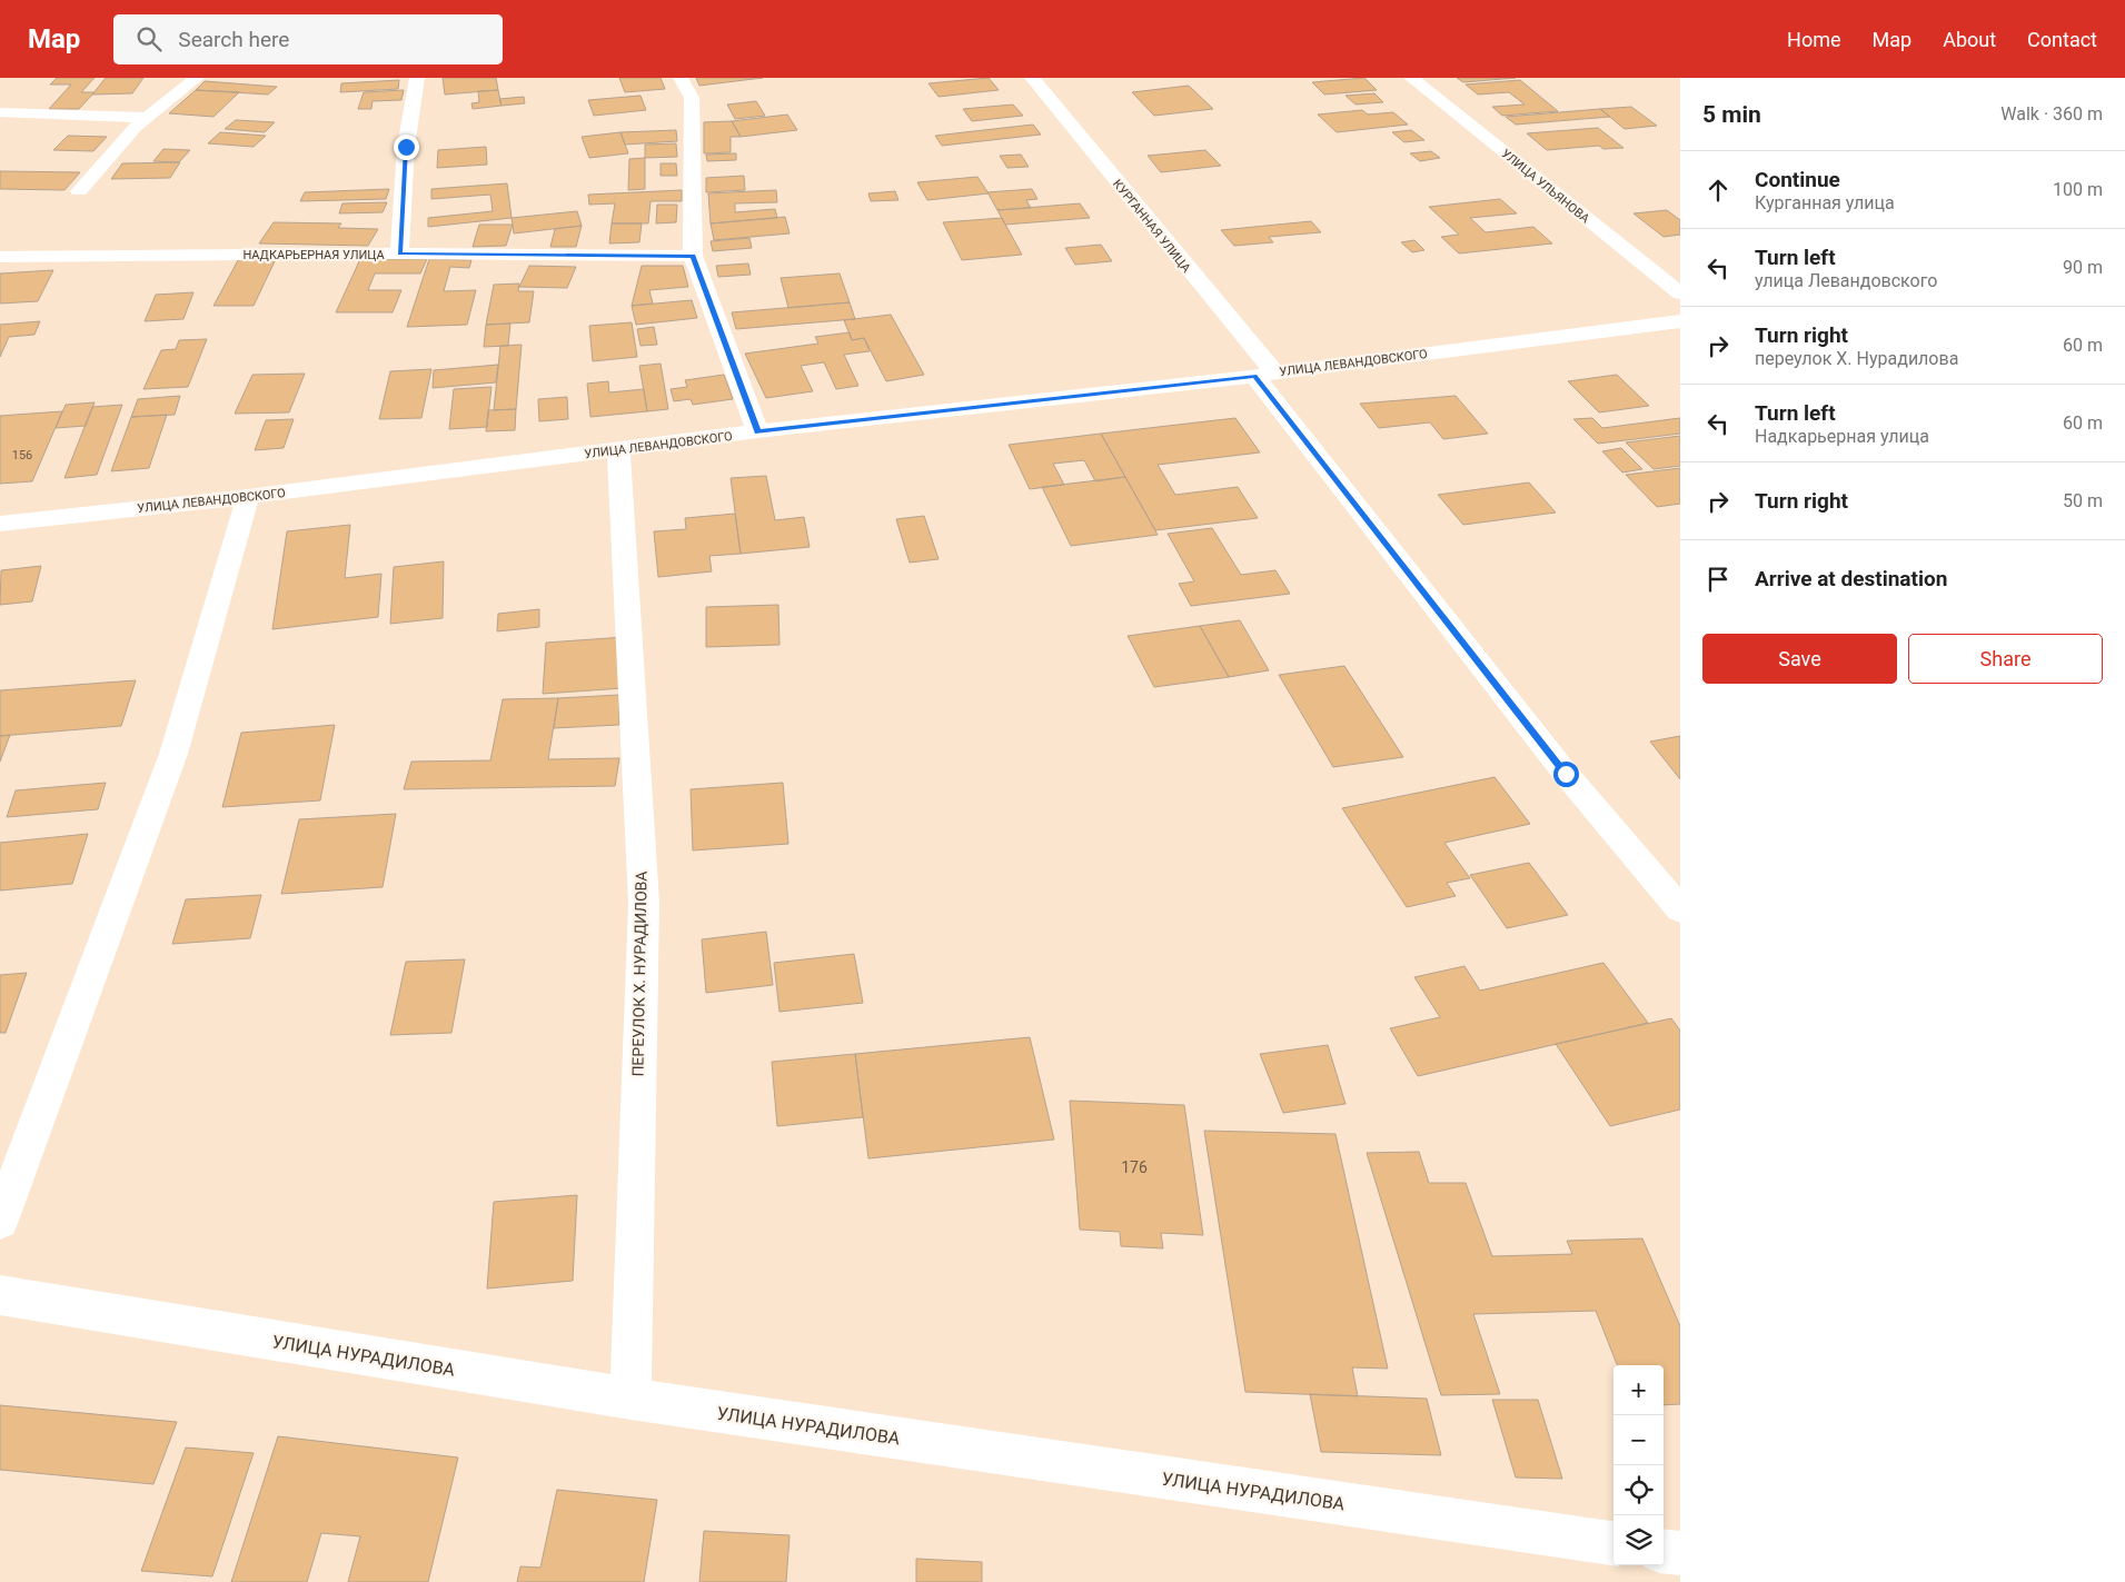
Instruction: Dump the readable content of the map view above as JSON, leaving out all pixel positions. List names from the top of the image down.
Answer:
{
  "streets": {
    "street": [
      "УЛИЦА УЛЬЯНОВА",
      "КУРГАННАЯ УЛИЦА",
      "НАДКАРЬЕРНАЯ УЛИЦА",
      "УЛИЦА ЛЕВАНДОВСКОГО",
      "ПЕРЕУЛОК Х. НУРАДИЛОВА",
      "УЛИЦА НУРАДИЛОВА"
    ]
  },
  "crossings": [
    ["КУРГАННАЯ УЛИЦА", "УЛИЦА ЛЕВАНДОВСКОГО"],
    ["УЛИЦА ЛЕВАНДОВСКОГО", "ПЕРЕУЛОК Х. НУРАДИЛОВА"],
    ["ПЕРЕУЛОК Х. НУРАДИЛОВА", "УЛИЦА НУРАДИЛОВА"]
  ],
  "house_numbers": ["156", "176"],
  "page": {
    "header": "Map",
    "search": "Search here",
    "nav": [
      "Home",
      "Map",
      "About",
      "Contact"
    ],
    "heading": ["5 min", "Walk · 360 m"],
    "list": [
      ["Continue", "Курганная улица", "100 m"],
      ["Turn left", "улица Левандовского", "90 m"],
      ["Turn right", "переулок Х. Нурадилова", "60 m"],
      ["Turn left", "Надкарьерная улица", "60 m"],
      ["Turn right", "50 m"],
      "Arrive at destination"
    ],
    "buttons": ["Save", "Share"],
    "map_buttons": ["+", "−"]
  }
}
